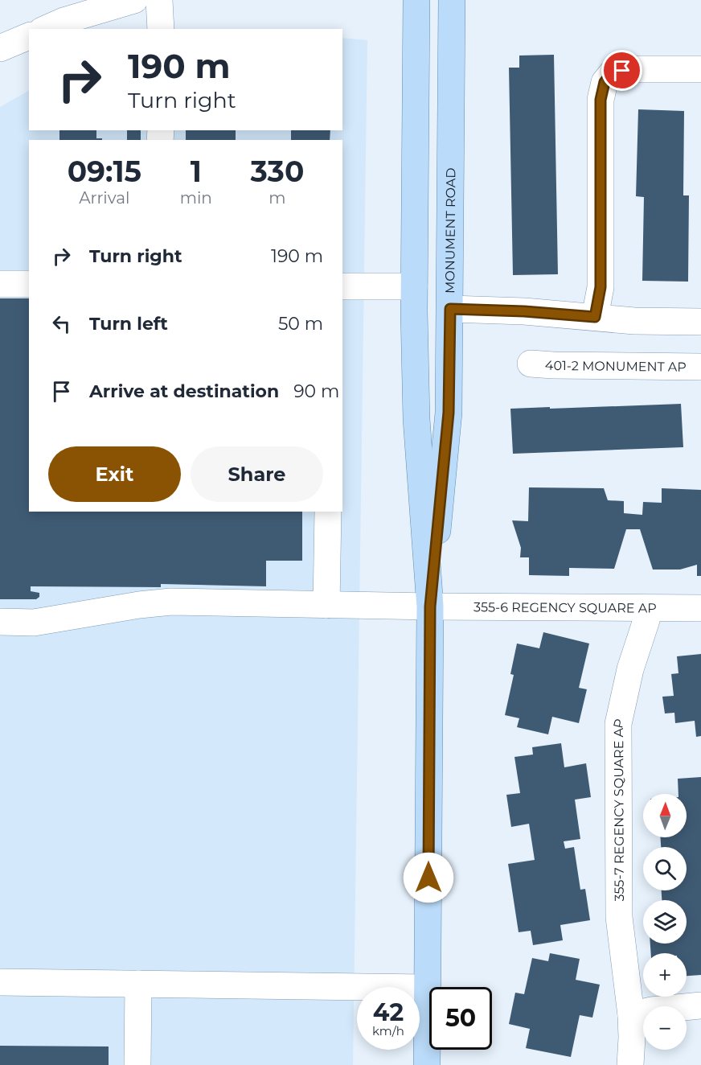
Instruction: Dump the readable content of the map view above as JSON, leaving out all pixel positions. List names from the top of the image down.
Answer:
{
  "streets": {
    "main road": ["MONUMENT ROAD"],
    "street": ["401-2 MONUMENT AP", "355-6 REGENCY SQUARE AP", "355-7 REGENCY SQUARE AP"]
  },
  "crossings": [
    ["MONUMENT ROAD", "355-6 REGENCY SQUARE AP"],
    ["355-6 REGENCY SQUARE AP", "355-7 REGENCY SQUARE AP"]
  ],
  "north": "top",
  "page": {
    "turn": ["190 m", "Turn right"],
    "eta": [
      "09:15",
      "Arrival",
      "1",
      "min",
      "330",
      "m"
    ],
    "list": [
      {
        "name": "Turn right",
        "value": "190 m"
      },
      {
        "name": "Turn left",
        "value": "50 m"
      },
      {
        "name": "Arrive at destination",
        "value": "90 m"
      }
    ],
    "buttons": ["Exit", "Share"],
    "map_buttons": ["+", "−"],
    "speed": "42 km/h",
    "limit": "50"
  }
}
